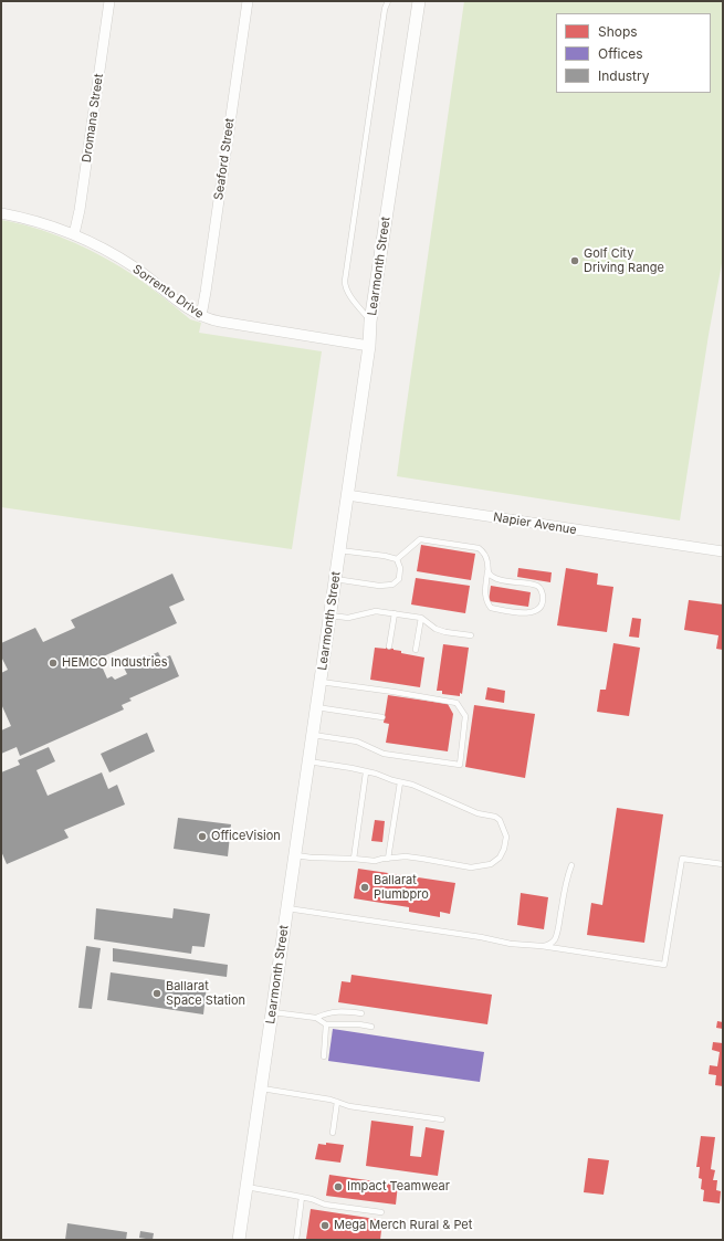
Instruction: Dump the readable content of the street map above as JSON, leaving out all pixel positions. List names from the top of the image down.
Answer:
{
  "streets": {
    "street": [
      "Dromana Street",
      "Seaford Street",
      "Learmonth Street",
      "Sorrento Drive",
      "Napier Avenue"
    ]
  },
  "crossings": [
    ["Dromana Street", "Sorrento Drive"],
    ["Seaford Street", "Sorrento Drive"],
    ["Learmonth Street", "Sorrento Drive"],
    ["Learmonth Street", "Napier Avenue"]
  ],
  "places": [
    "Golf City Driving Range",
    "HEMCO Industries",
    "OfficeVision",
    "Ballarat Plumbpro",
    "Ballarat Space Station",
    "Impact Teamwear",
    "Mega Merch Rural & Pet"
  ],
  "legend": ["Shops", "Offices", "Industry"]
}
